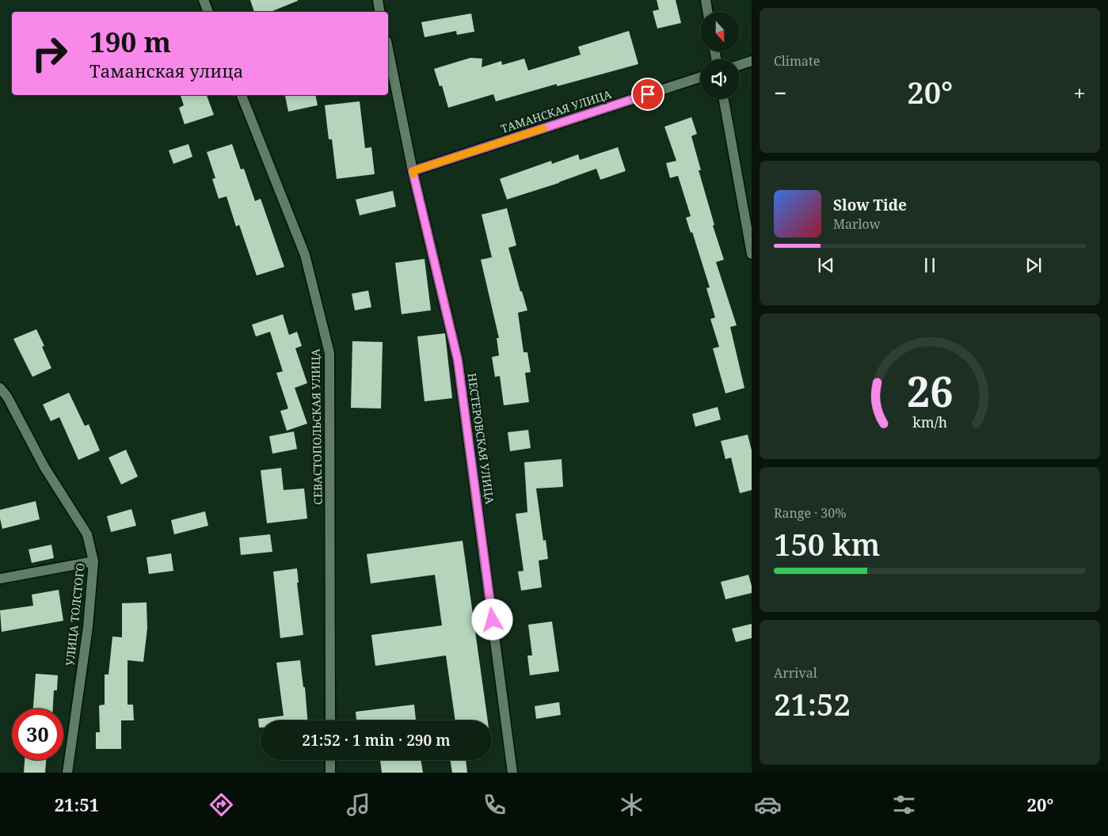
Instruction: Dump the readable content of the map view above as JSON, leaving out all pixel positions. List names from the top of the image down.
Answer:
{
  "streets": {
    "street": [
      "ТАМАНСКАЯ УЛИЦА",
      "СЕВАСТОПОЛЬСКАЯ УЛИЦА",
      "НЕСТЕРОВСКАЯ УЛИЦА",
      "УЛИЦА ТОЛСТОГО"
    ]
  },
  "crossings": [
    ["ТАМАНСКАЯ УЛИЦА", "НЕСТЕРОВСКАЯ УЛИЦА"]
  ],
  "north": "bottom",
  "page": {
    "tile": [
      "Climate",
      ["Range · 30%", "150 km"],
      ["Arrival", "21:52"]
    ],
    "turn": ["190 m", "Таманская улица"],
    "heat": ["−", "20°", "+"],
    "song": ["Slow Tide", "Marlow"],
    "limit": "30",
    "trip": "21:52 · 1 min · 290 m",
    "tabs": ["21:51", "20°"],
    "gauge": ["26", "km/h"]
  }
}
